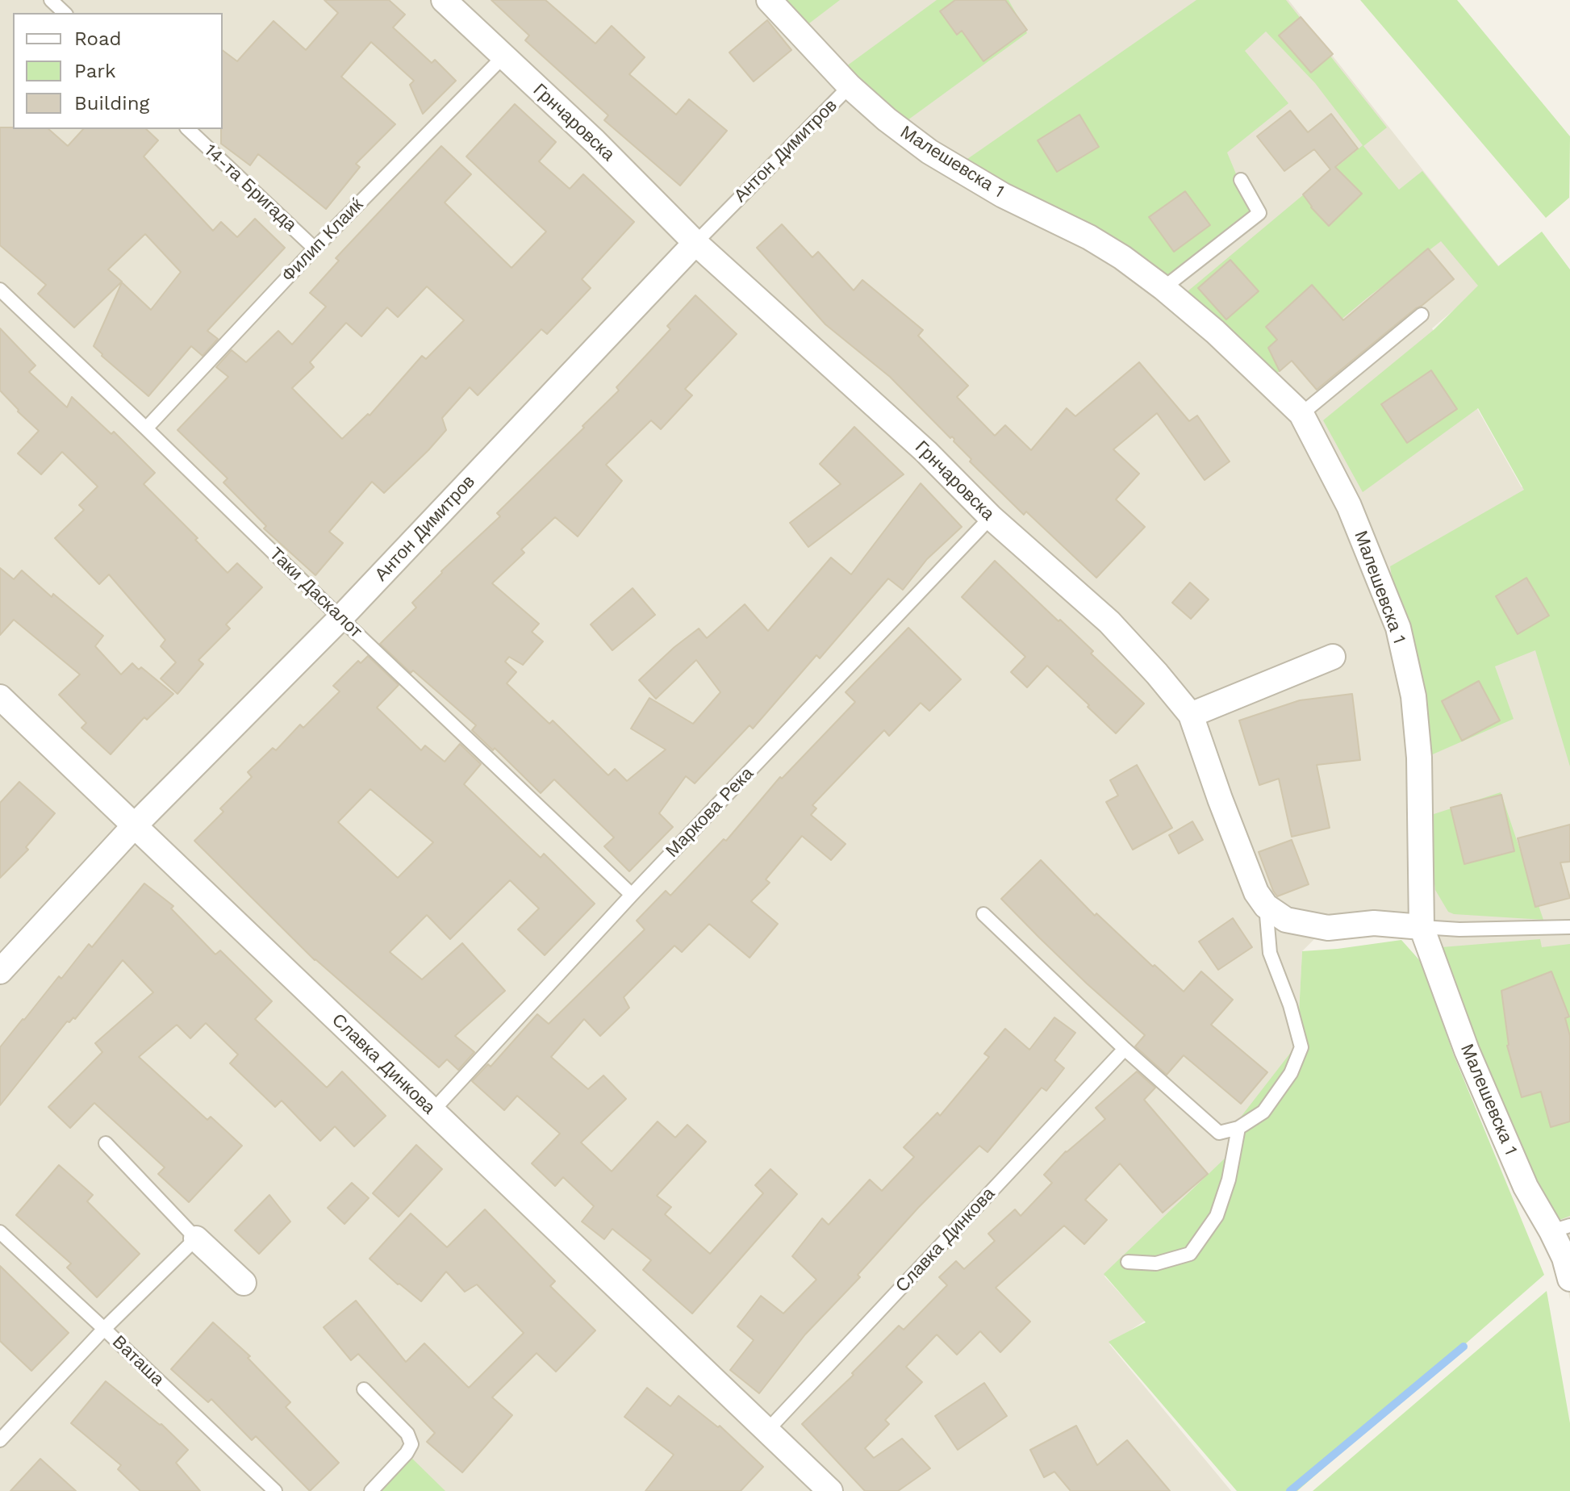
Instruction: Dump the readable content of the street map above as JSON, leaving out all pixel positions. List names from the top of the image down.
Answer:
{
  "streets": {
    "street": [
      "Грнчаровска",
      "Антон Димитров",
      "Малешевска 1",
      "Славка Динкова"
    ],
    "lane": [
      "14-та Бригада",
      "Филип Клаиќ",
      "Таки Даскалот",
      "Маркова Река",
      "Ваташа"
    ]
  },
  "crossings": [
    ["Грнчаровска", "Антон Димитров"],
    ["Грнчаровска", "Филип Клаиќ"],
    ["Грнчаровска", "Маркова Река"],
    ["Антон Димитров", "Малешевска 1"],
    ["Антон Димитров", "Таки Даскалот"],
    ["Антон Димитров", "Славка Динкова"],
    ["14-та Бригада", "Филип Клаиќ"],
    ["Филип Клаиќ", "Таки Даскалот"],
    ["Таки Даскалот", "Маркова Река"],
    ["Маркова Река", "Славка Динкова"]
  ],
  "legend": ["Road", "Park", "Building"]
}
